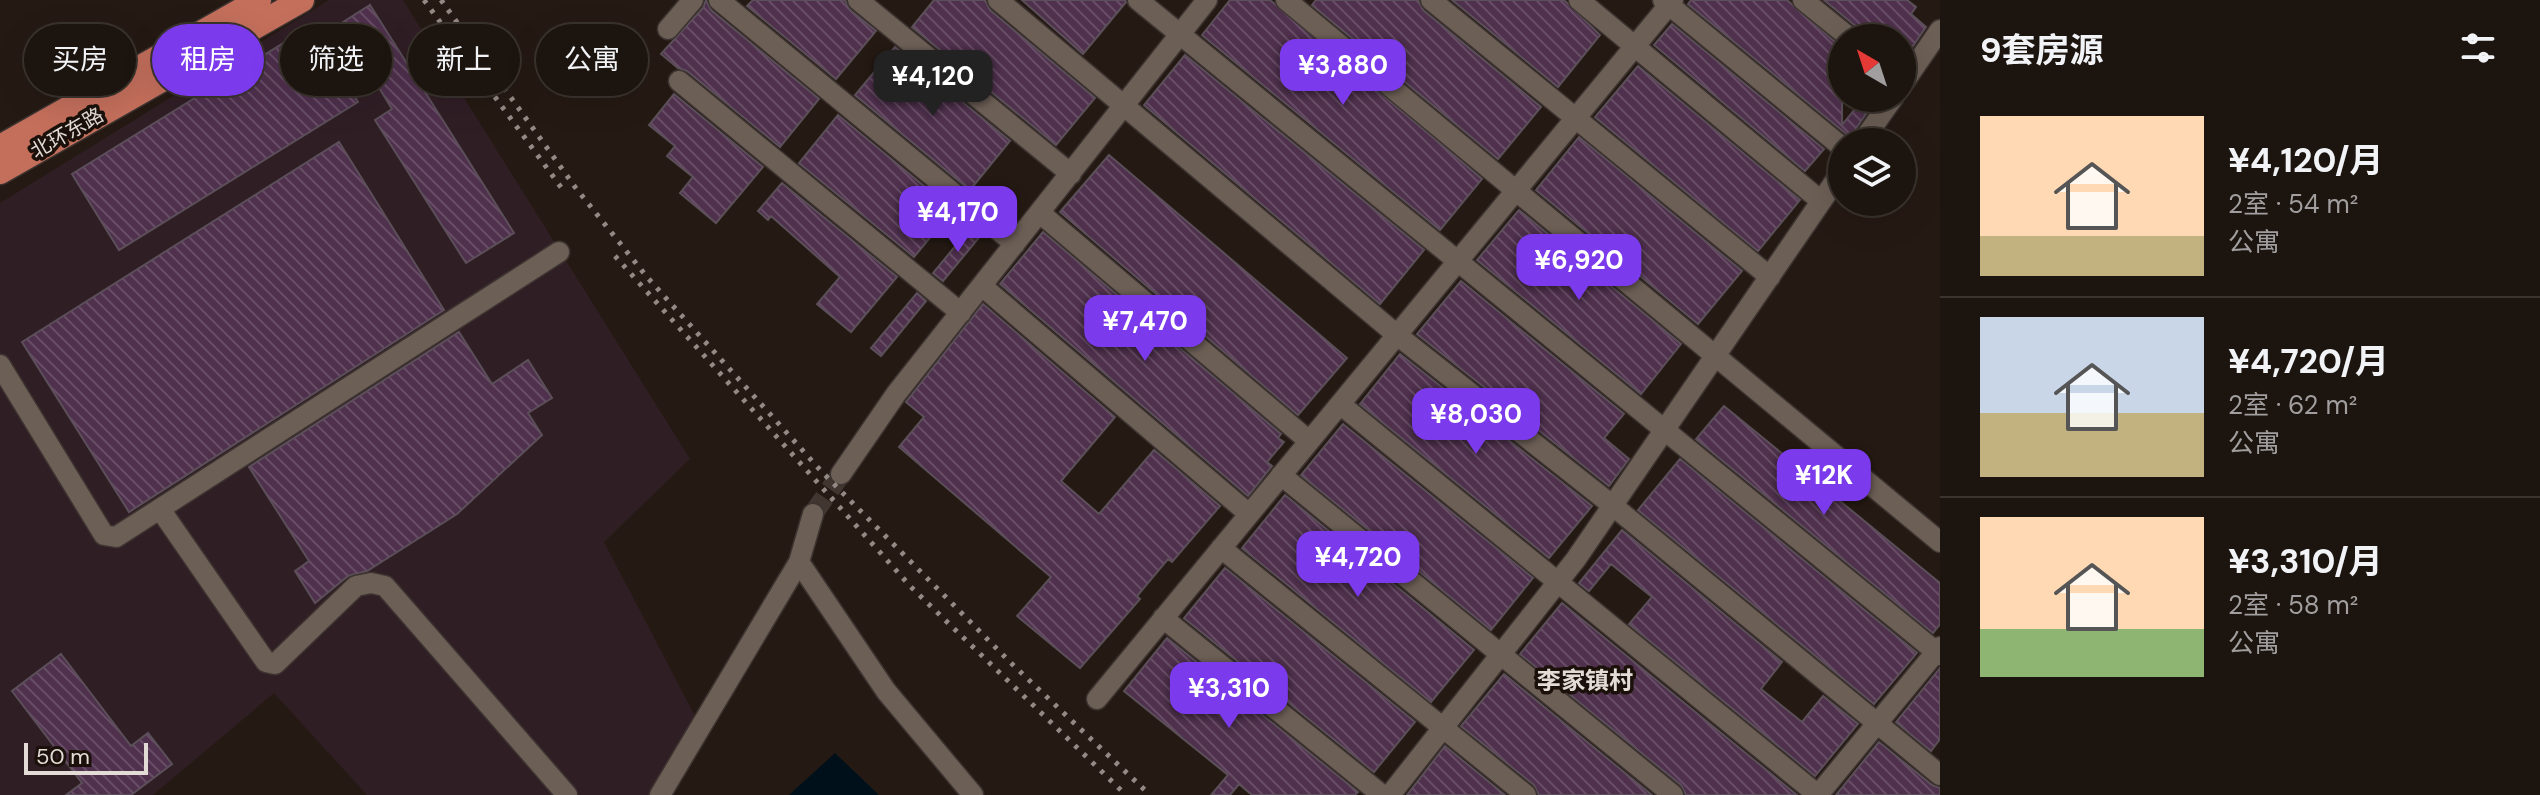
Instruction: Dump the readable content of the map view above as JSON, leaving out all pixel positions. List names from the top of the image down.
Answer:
{
  "streets": {
    "main road": ["北环东路"]
  },
  "districts": ["李家镇村"],
  "scale_bar": "50 m",
  "north": "top left",
  "page": {
    "heading": "9套房源",
    "chip": [
      "买房",
      "租房",
      "筛选",
      "新上",
      "公寓"
    ],
    "price": [
      "¥3,880",
      "¥4,120",
      "¥4,170",
      "¥6,920",
      "¥7,470",
      "¥8,030",
      "¥12K",
      "¥4,720",
      "¥3,310"
    ],
    "list": [
      {
        "name": "¥4,120/月",
        "note": "2室 · 54 m² · 公寓"
      },
      {
        "name": "¥4,720/月",
        "note": "2室 · 62 m² · 公寓"
      },
      {
        "name": "¥3,310/月",
        "note": "2室 · 58 m² · 公寓"
      }
    ],
    "scale": "50 m"
  }
}
